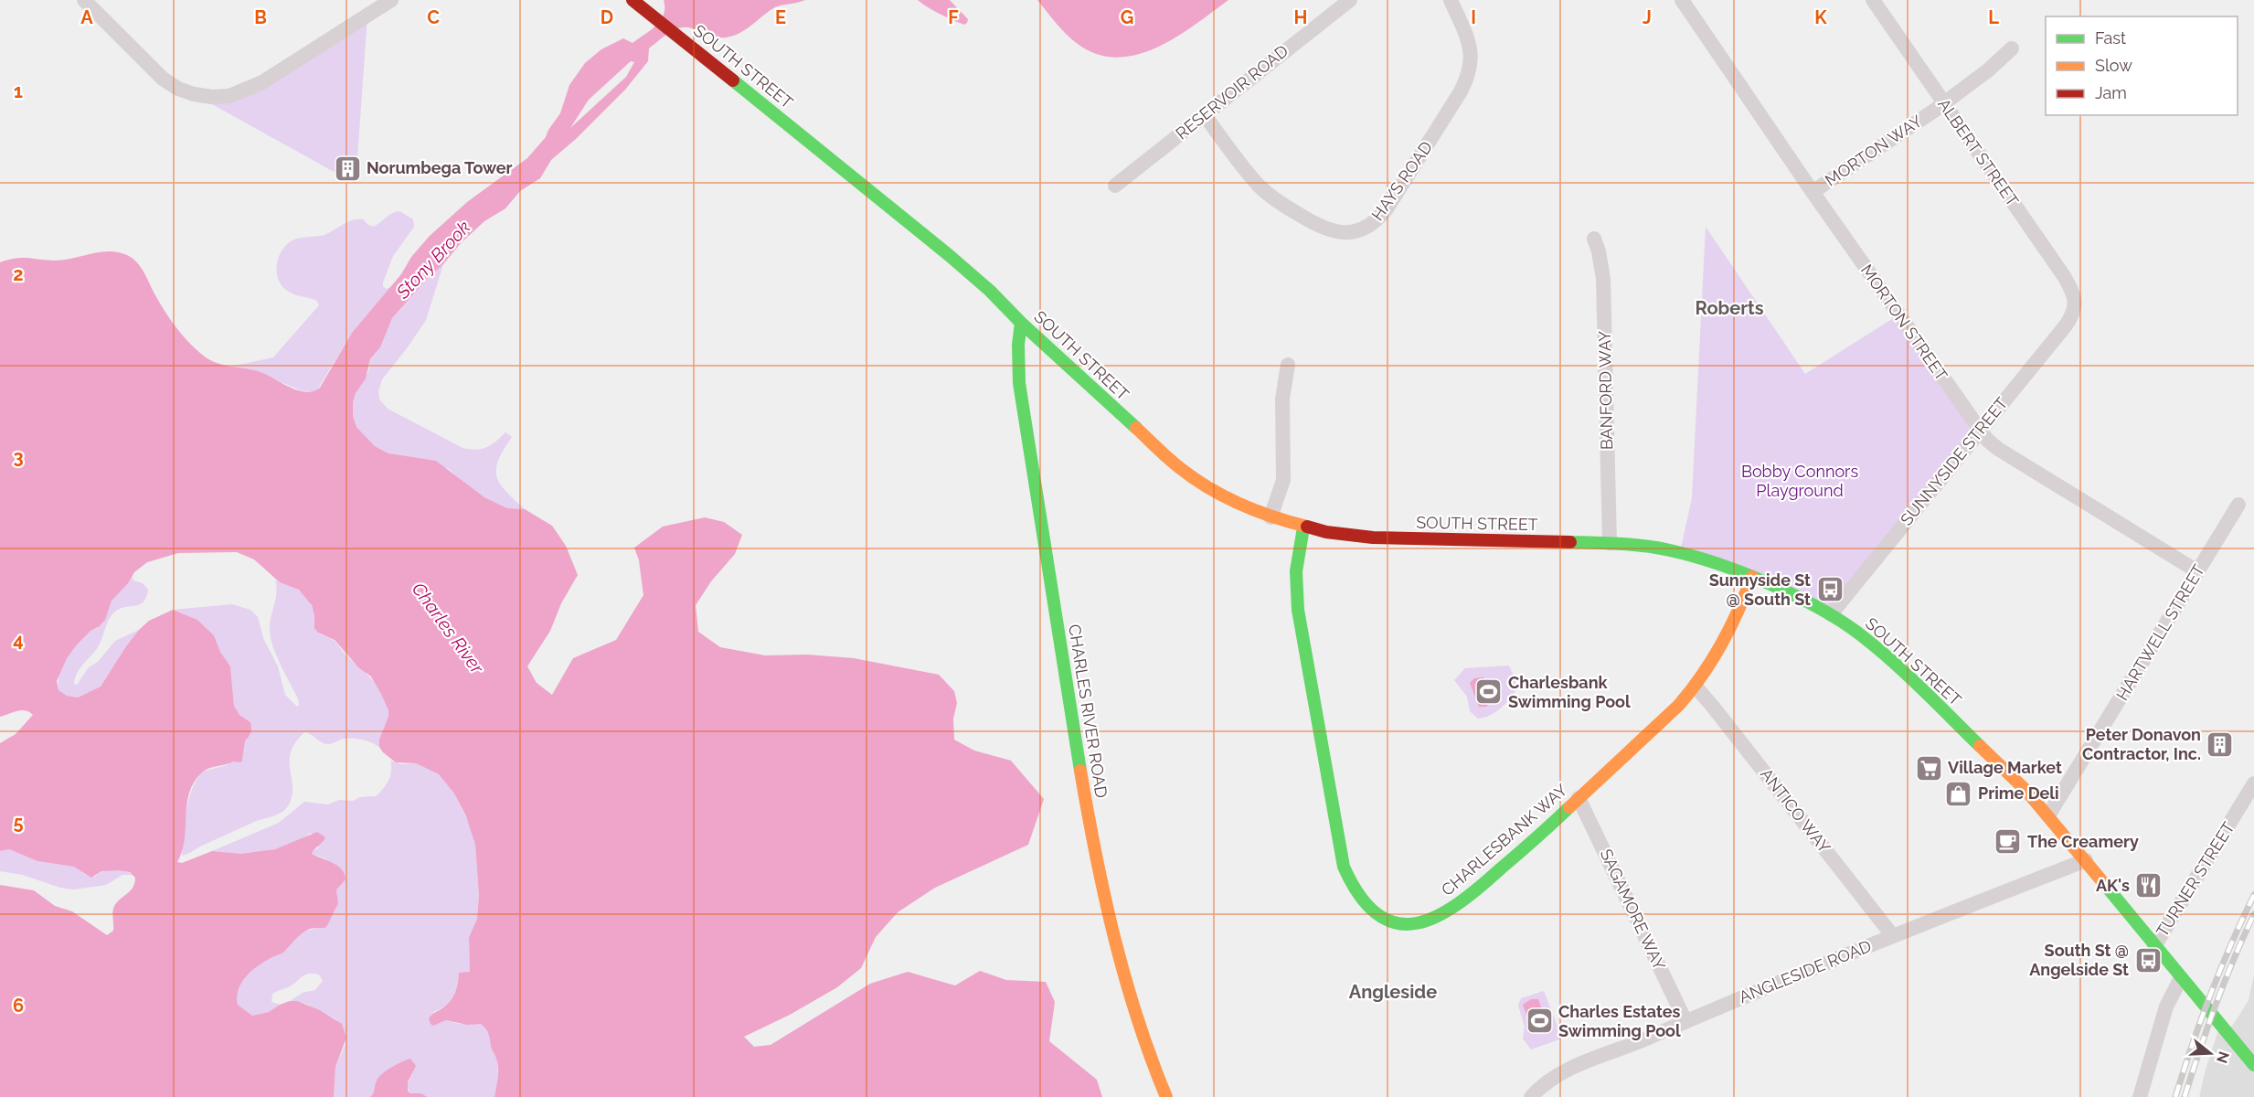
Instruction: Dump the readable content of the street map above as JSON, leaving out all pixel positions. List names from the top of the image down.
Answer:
{
  "streets": {
    "main road": ["SOUTH STREET", "CHARLES RIVER ROAD", "CHARLESBANK WAY"],
    "street": [
      "RESERVOIR ROAD",
      "MORTON WAY",
      "ALBERT STREET",
      "HAYS ROAD",
      "MORTON STREET",
      "BANFORD WAY",
      "SUNNYSIDE STREET",
      "HARTWELL STREET",
      "ANTICO WAY",
      "TURNER STREET",
      "SAGAMORE WAY",
      "ANGLESIDE ROAD"
    ]
  },
  "crossings": [
    ["SOUTH STREET", "BANFORD WAY"],
    ["SOUTH STREET", "SUNNYSIDE STREET"],
    ["SOUTH STREET", "HARTWELL STREET"],
    ["SOUTH STREET", "CHARLES RIVER ROAD"],
    ["SOUTH STREET", "CHARLESBANK WAY"],
    ["SOUTH STREET", "TURNER STREET"],
    ["SOUTH STREET", "ANGLESIDE ROAD"],
    ["RESERVOIR ROAD", "HAYS ROAD"],
    ["MORTON WAY", "ALBERT STREET"],
    ["MORTON WAY", "MORTON STREET"],
    ["ALBERT STREET", "SUNNYSIDE STREET"],
    ["MORTON STREET", "SUNNYSIDE STREET"],
    ["MORTON STREET", "HARTWELL STREET"],
    ["ANTICO WAY", "CHARLESBANK WAY"],
    ["ANTICO WAY", "ANGLESIDE ROAD"],
    ["CHARLESBANK WAY", "SAGAMORE WAY"],
    ["SAGAMORE WAY", "ANGLESIDE ROAD"]
  ],
  "districts": ["Roberts", "Angleside"],
  "water": ["Stony Brook", "Charles River"],
  "parks": ["Bobby Connors Playground"],
  "places": {
    "building": ["Norumbega Tower", "Peter Donavon Contractor, Inc."],
    "bus stop": ["Sunnyside St @ South St", "South St @ Angelside St"],
    "sports": ["Charlesbank Swimming Pool", "Charles Estates Swimming Pool"],
    "supermarket": ["Village Market"],
    "shop": ["Prime Deli"],
    "cafe": ["The Creamery"],
    "restaurant": ["AK's"]
  },
  "legend": ["Fast", "Slow", "Jam"],
  "north": "right",
  "grid": {
    "columns": [
      "A",
      "B",
      "C",
      "D",
      "E",
      "F",
      "G",
      "H",
      "I",
      "J",
      "K",
      "L"
    ],
    "rows": [
      "1",
      "2",
      "3",
      "4",
      "5",
      "6"
    ]
  }
}
